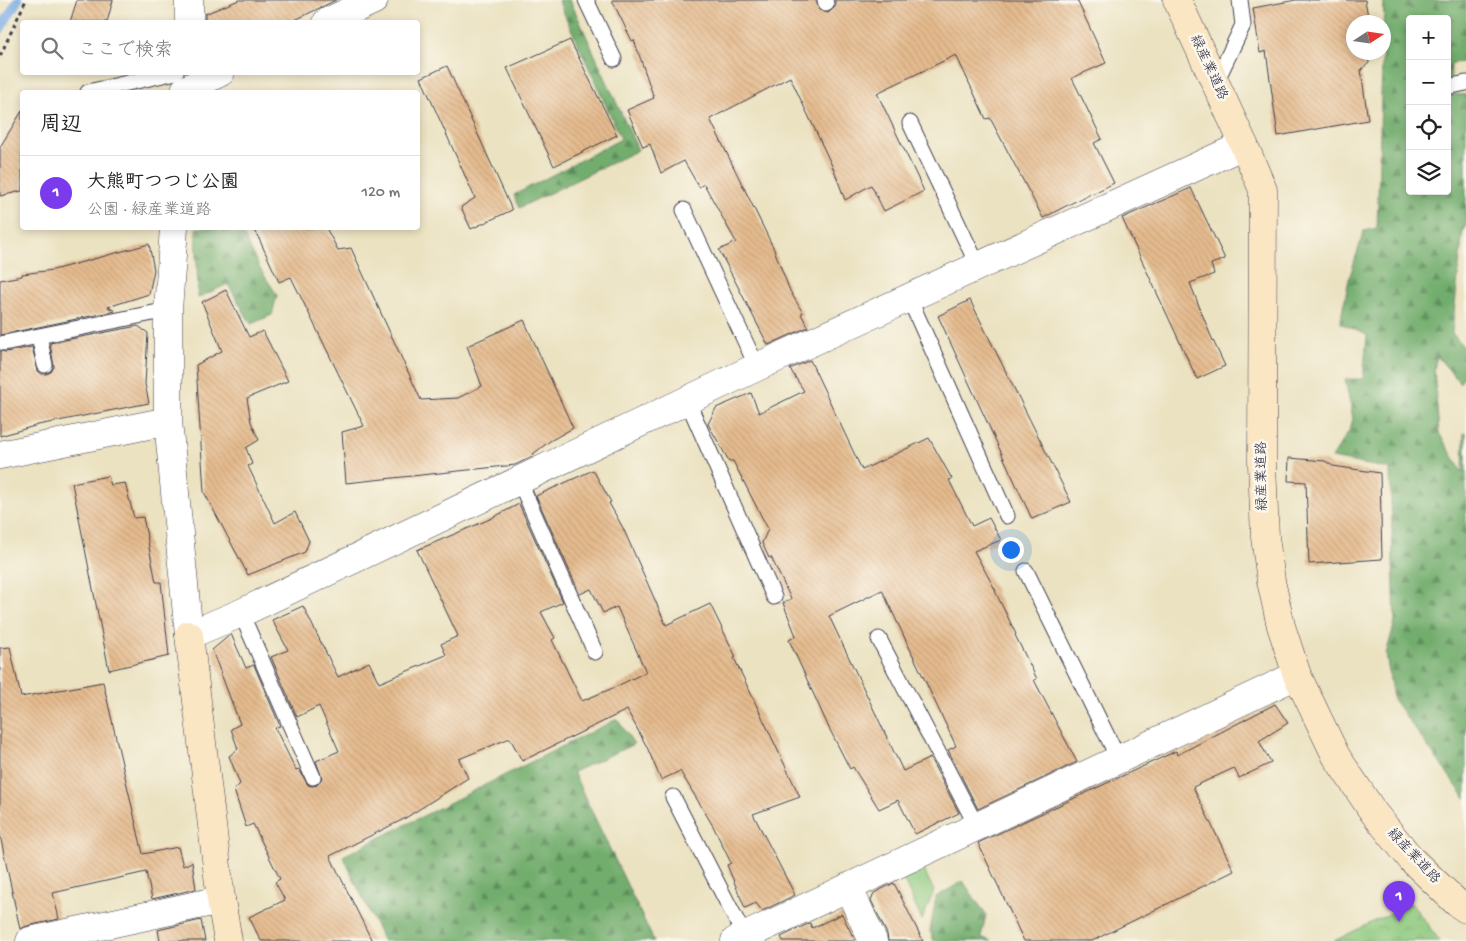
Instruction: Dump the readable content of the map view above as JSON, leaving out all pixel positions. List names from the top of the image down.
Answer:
{
  "streets": {
    "main road": ["緑産業道路"]
  },
  "north": "right",
  "page": {
    "map_buttons": ["+", "−"],
    "search": "ここで検索",
    "heading": "周辺",
    "list": [
      {
        "mark": "1",
        "name": "大熊町つつじ公園",
        "note": "公園 · 緑産業道路",
        "value": "120 m"
      }
    ],
    "pins": "1"
  }
}
